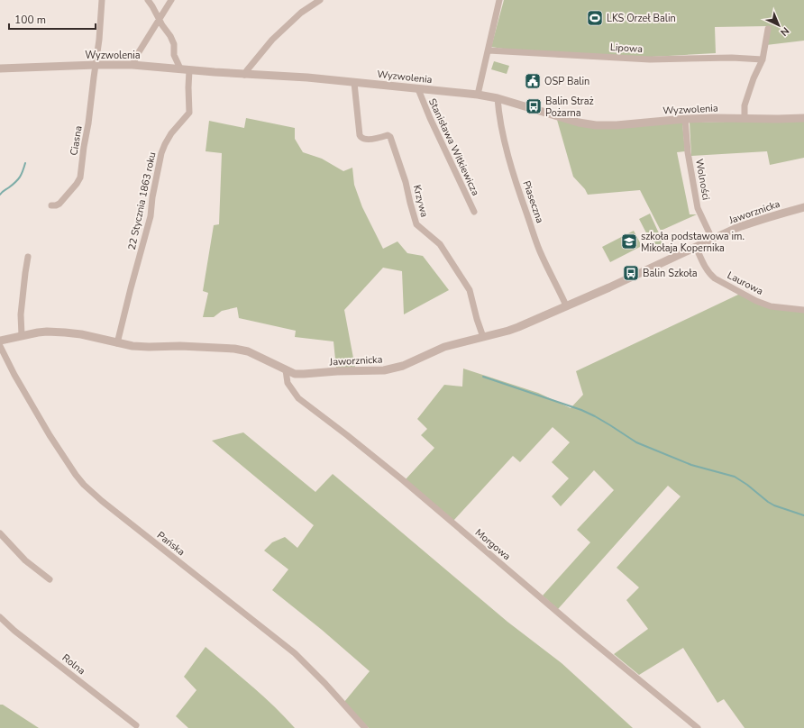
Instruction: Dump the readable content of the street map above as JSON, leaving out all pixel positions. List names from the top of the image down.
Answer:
{
  "streets": {
    "street": [
      "Lipowa",
      "Wyzwolenia",
      "Ciasna",
      "Stanisława Witkiewicza",
      "Wolności",
      "22 Stycznia 1863 roku",
      "Krzywa",
      "Piaseczna",
      "Jaworznicka",
      "Laurowa",
      "Pańska",
      "Morgowa",
      "Rolna"
    ]
  },
  "crossings": [
    ["Wyzwolenia", "Ciasna"],
    ["Wyzwolenia", "Stanisława Witkiewicza"],
    ["Wyzwolenia", "Wolności"],
    ["Wyzwolenia", "22 Stycznia 1863 roku"],
    ["Wyzwolenia", "Krzywa"],
    ["Wyzwolenia", "Piaseczna"],
    ["Wolności", "Jaworznicka"],
    ["22 Stycznia 1863 roku", "Jaworznicka"],
    ["Krzywa", "Jaworznicka"],
    ["Piaseczna", "Jaworznicka"],
    ["Jaworznicka", "Laurowa"],
    ["Jaworznicka", "Morgowa"]
  ],
  "places": {
    "sports": ["LKS Orzeł Balin"],
    "public building": ["OSP Balin"],
    "bus stop": ["Balin Straż Pożarna", "Balin Szkoła"],
    "school or university": ["szkoła podstawowa im. Mikołaja Kopernika"]
  },
  "scale_bar": "100 m",
  "north": "bottom right"
}
